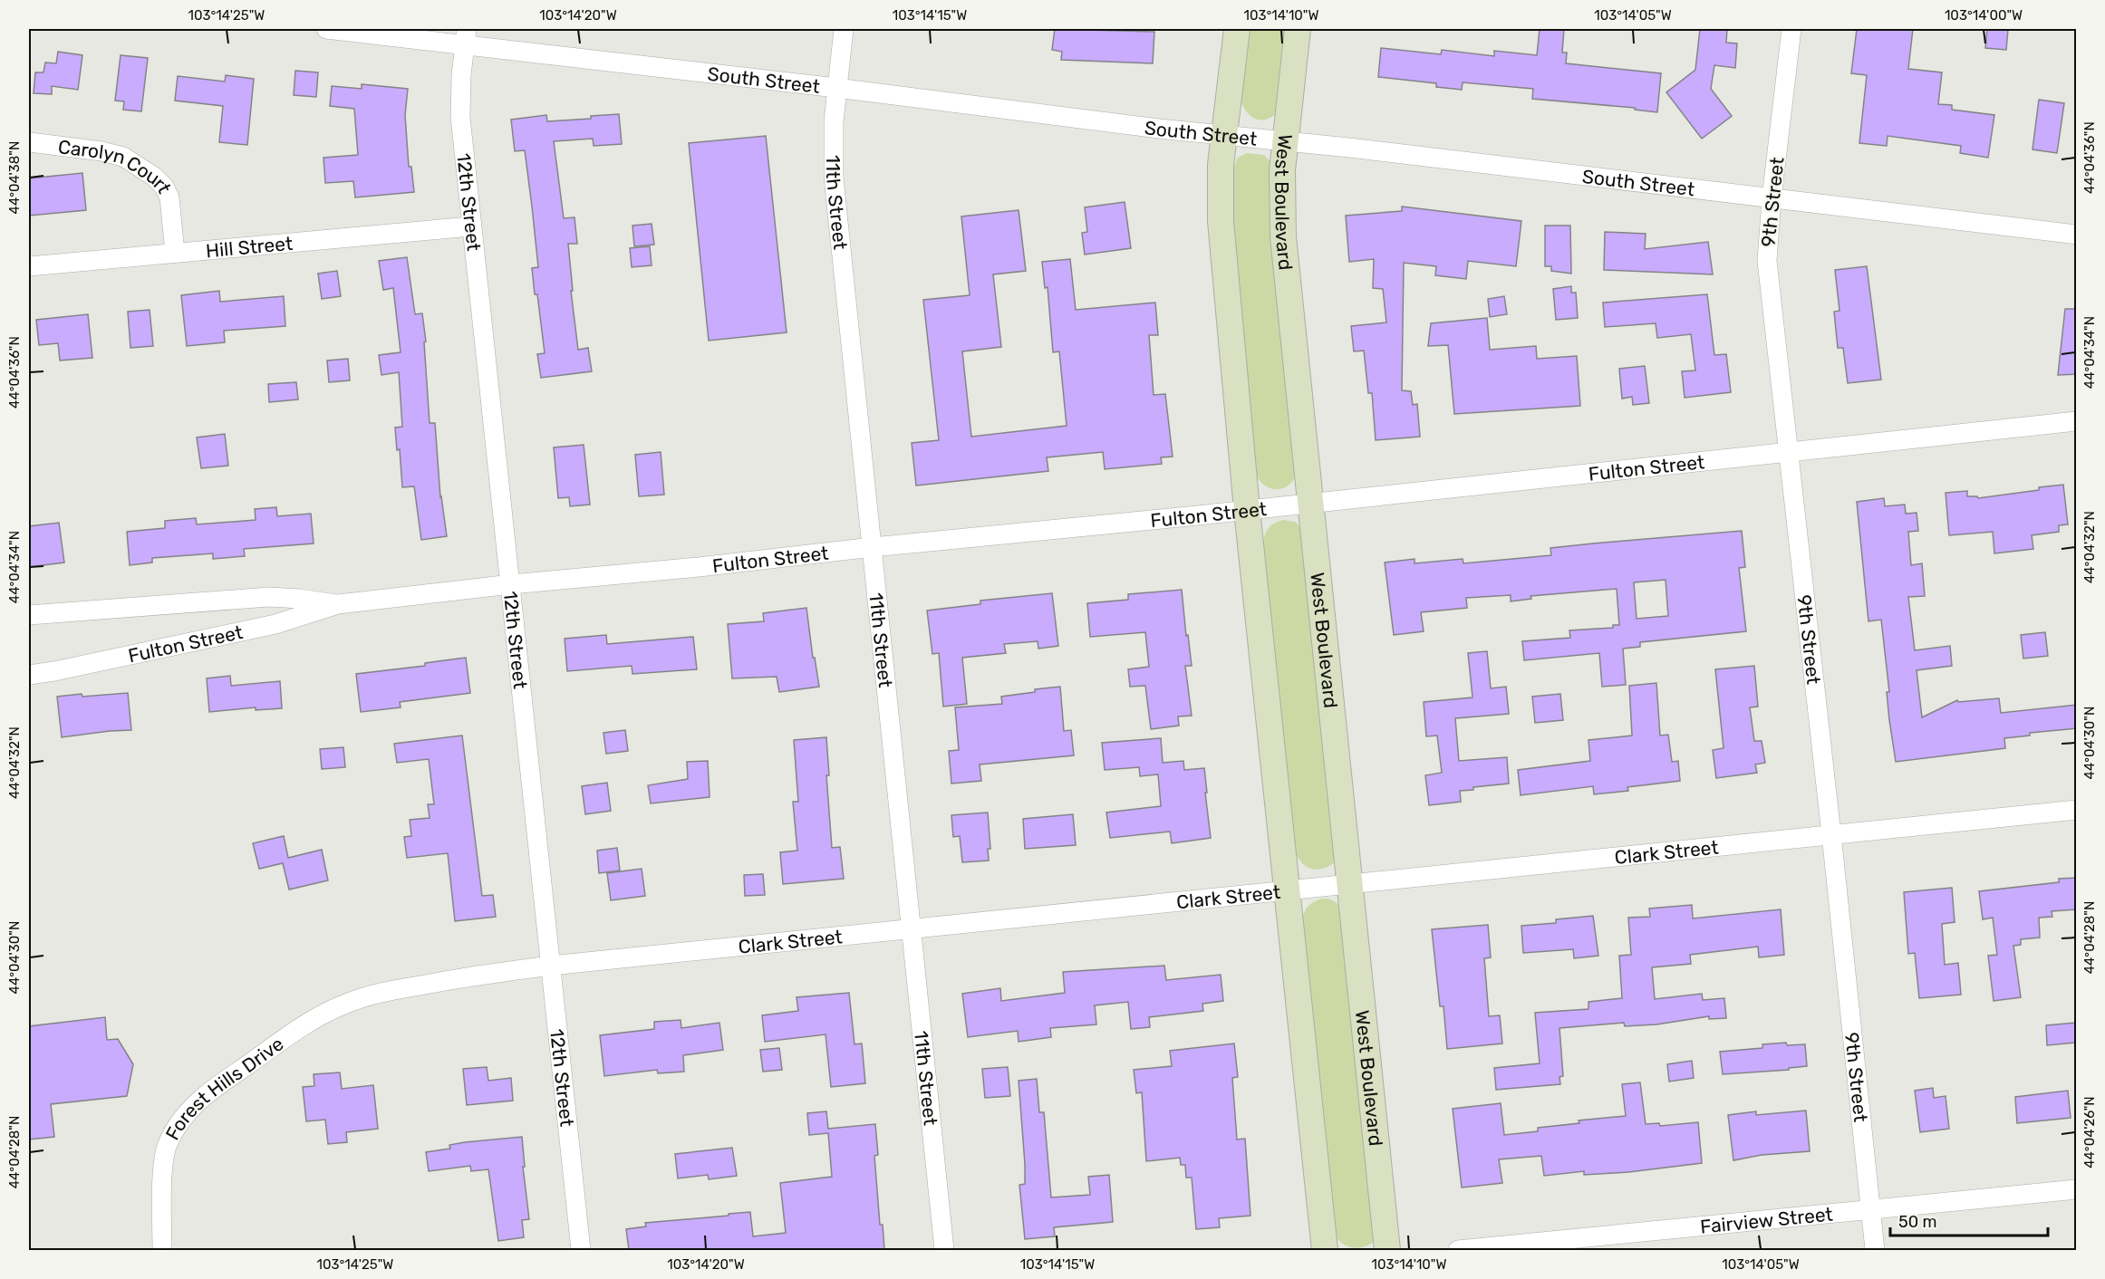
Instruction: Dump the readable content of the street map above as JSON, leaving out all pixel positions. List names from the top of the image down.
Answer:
{
  "streets": {
    "street": [
      "South Street",
      "Carolyn Court",
      "West Boulevard",
      "12th Street",
      "11th Street",
      "9th Street",
      "Hill Street",
      "Fulton Street",
      "Clark Street",
      "Forest Hills Drive",
      "Fairview Street"
    ]
  },
  "crossings": [
    ["South Street", "West Boulevard"],
    ["South Street", "12th Street"],
    ["South Street", "11th Street"],
    ["South Street", "9th Street"],
    ["Carolyn Court", "Hill Street"],
    ["West Boulevard", "Fulton Street"],
    ["West Boulevard", "Clark Street"],
    ["12th Street", "Hill Street"],
    ["12th Street", "Fulton Street"],
    ["12th Street", "Clark Street"],
    ["11th Street", "Fulton Street"],
    ["11th Street", "Clark Street"],
    ["9th Street", "Fulton Street"],
    ["9th Street", "Clark Street"],
    ["9th Street", "Fairview Street"],
    ["Clark Street", "Forest Hills Drive"]
  ],
  "scale_bar": "50 m",
  "coordinates": [
    "103°14'25\"W",
    "103°14'20\"W",
    "103°14'15\"W",
    "103°14'10\"W",
    "103°14'05\"W",
    "103°14'00\"W",
    "44°04'36\"N",
    "44°04'38\"N",
    "44°04'34\"N",
    "44°04'32\"N",
    "44°04'30\"N",
    "44°04'28\"N",
    "44°04'26\"N"
  ]
}
